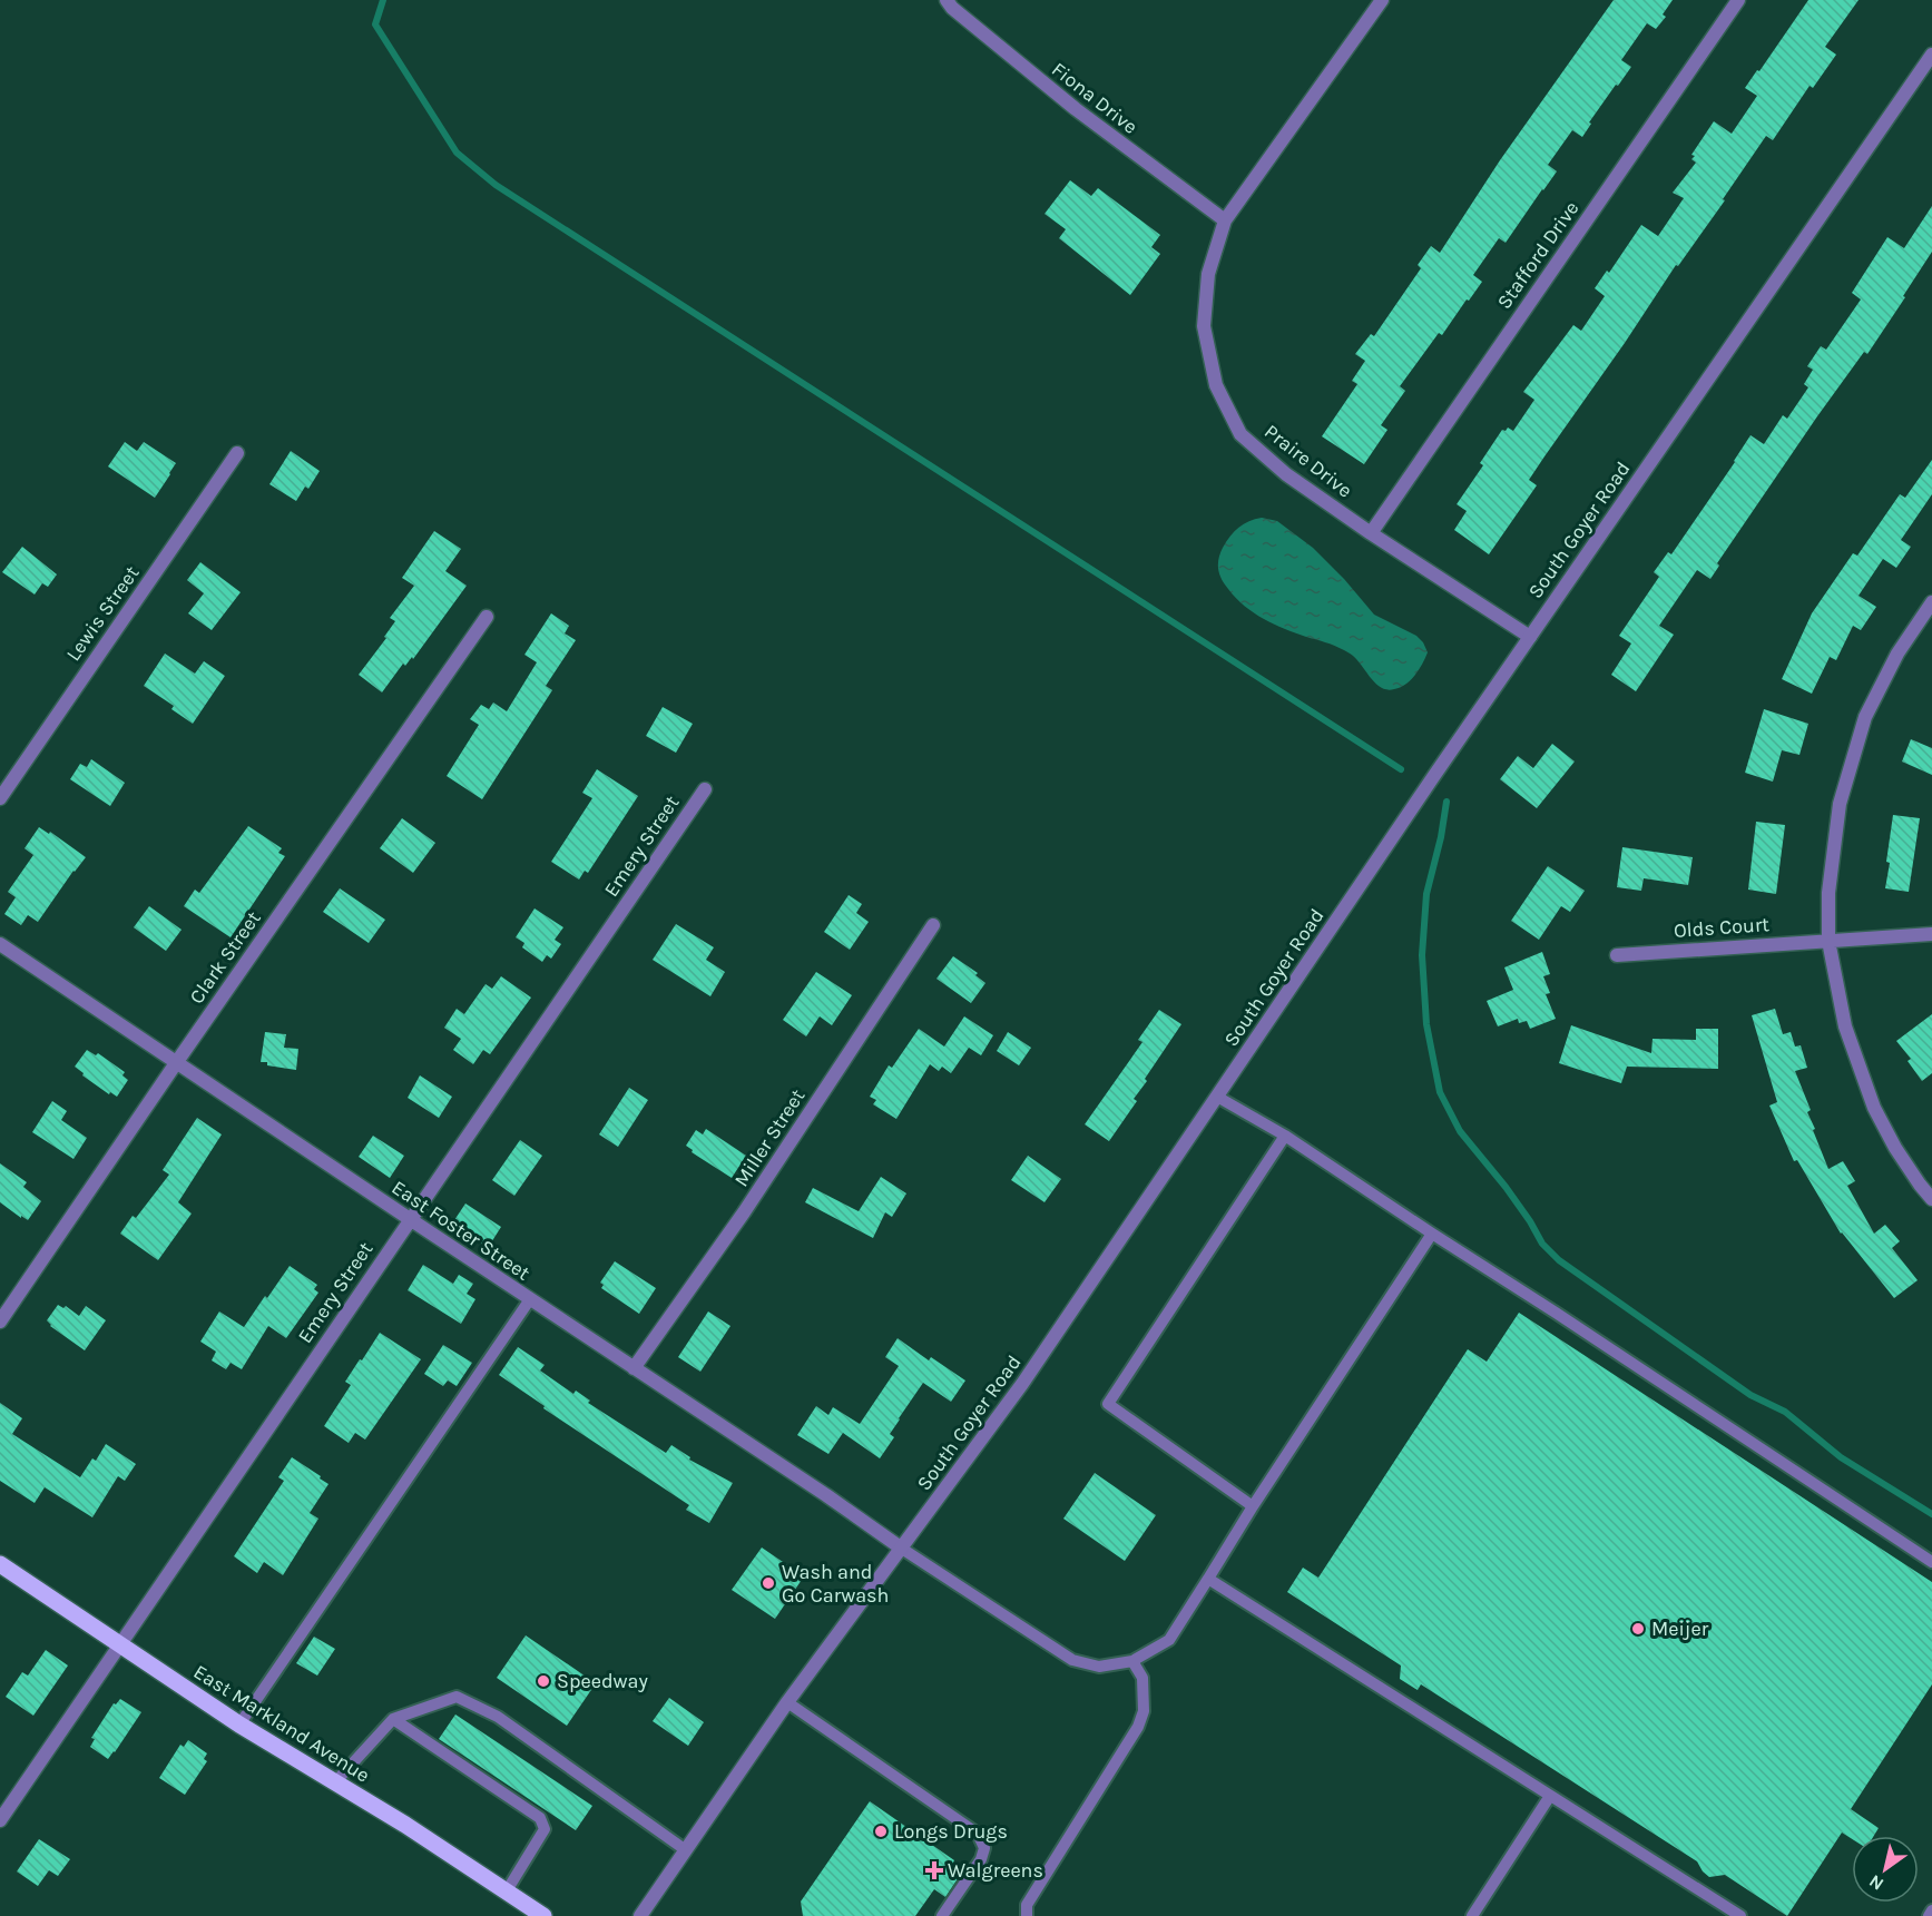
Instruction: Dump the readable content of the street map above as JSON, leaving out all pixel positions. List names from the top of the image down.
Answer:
{
  "streets": {
    "main road": ["East Markland Avenue"],
    "street": [
      "Fiona Drive",
      "Stafford Drive",
      "Praire Drive",
      "South Goyer Road",
      "Lewis Street",
      "Emery Street",
      "Olds Court",
      "Clark Street",
      "Miller Street",
      "East Foster Street"
    ]
  },
  "crossings": [
    ["Fiona Drive", "Praire Drive"],
    ["Stafford Drive", "Praire Drive"],
    ["Praire Drive", "South Goyer Road"],
    ["South Goyer Road", "East Foster Street"],
    ["Emery Street", "East Foster Street"],
    ["Emery Street", "East Markland Avenue"],
    ["Clark Street", "East Foster Street"],
    ["Miller Street", "East Foster Street"]
  ],
  "places": {
    "other": [
      "Wash and Go Carwash",
      "Meijer",
      "Speedway",
      "Longs Drugs"
    ],
    "health": ["Walgreens"]
  },
  "north": "bottom left"
}
